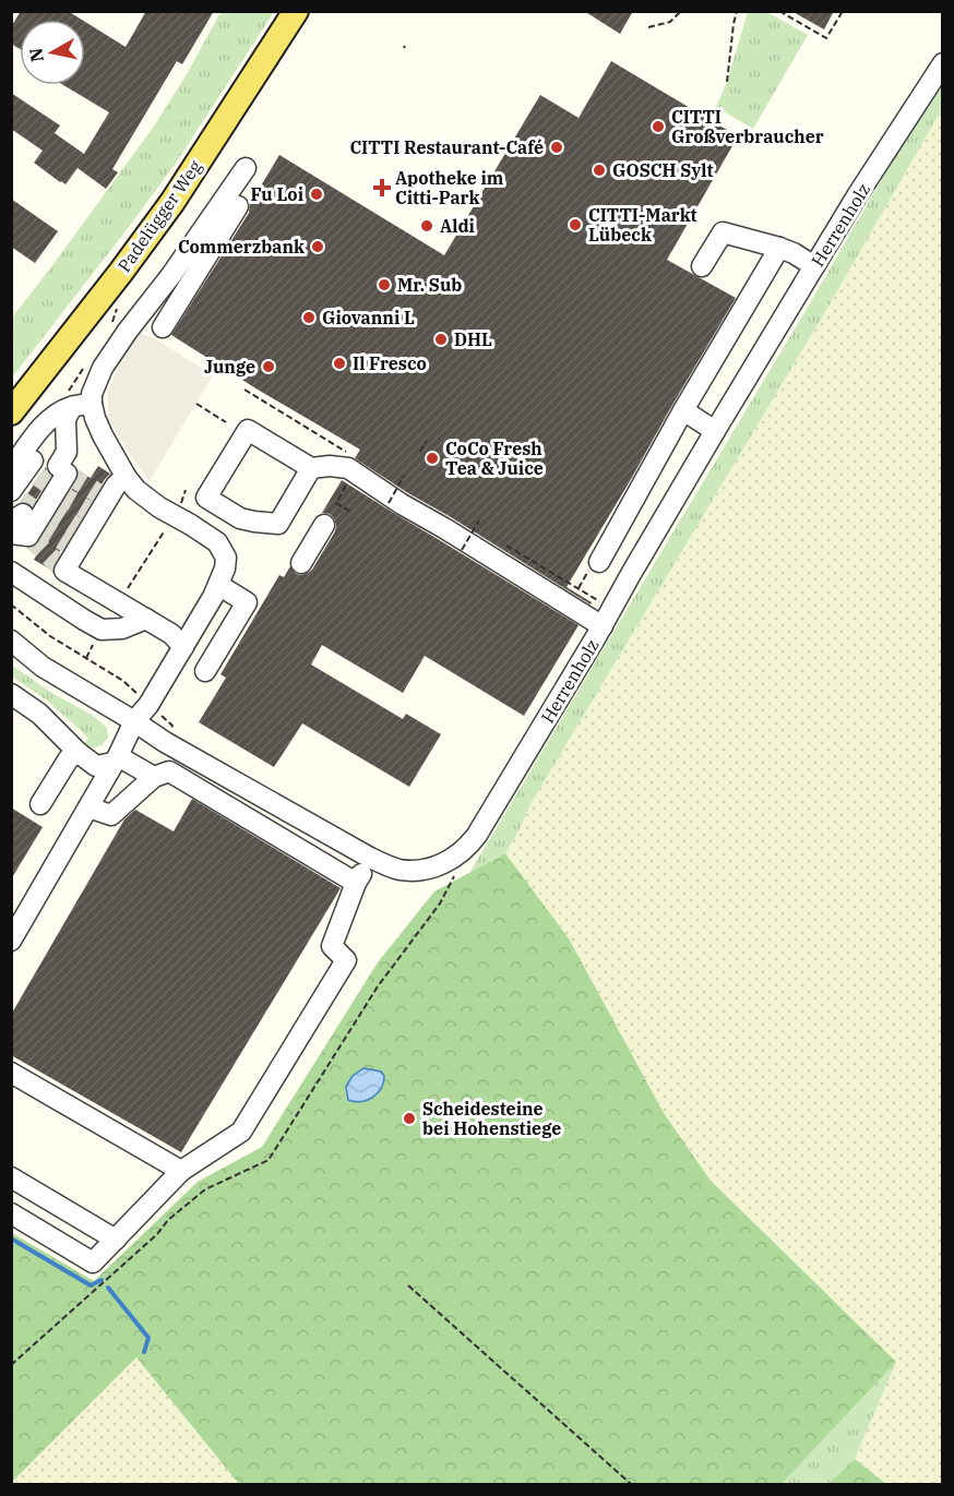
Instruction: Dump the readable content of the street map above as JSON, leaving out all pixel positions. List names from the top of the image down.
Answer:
{
  "streets": {
    "main road": ["Padelügger Weg"],
    "street": ["Herrenholz"]
  },
  "places": {
    "other": [
      "CITTI Großverbraucher",
      "CITTI Restaurant-Café",
      "GOSCH Sylt",
      "Fu Loi",
      "CITTI-Markt Lübeck",
      "Aldi",
      "Commerzbank",
      "Mr. Sub",
      "Giovanni L",
      "DHL",
      "Il Fresco",
      "Junge",
      "CoCo Fresh Tea & Juice",
      "Scheidesteine bei Hohenstiege"
    ],
    "health": ["Apotheke im Citti-Park"]
  },
  "north": "left"
}
